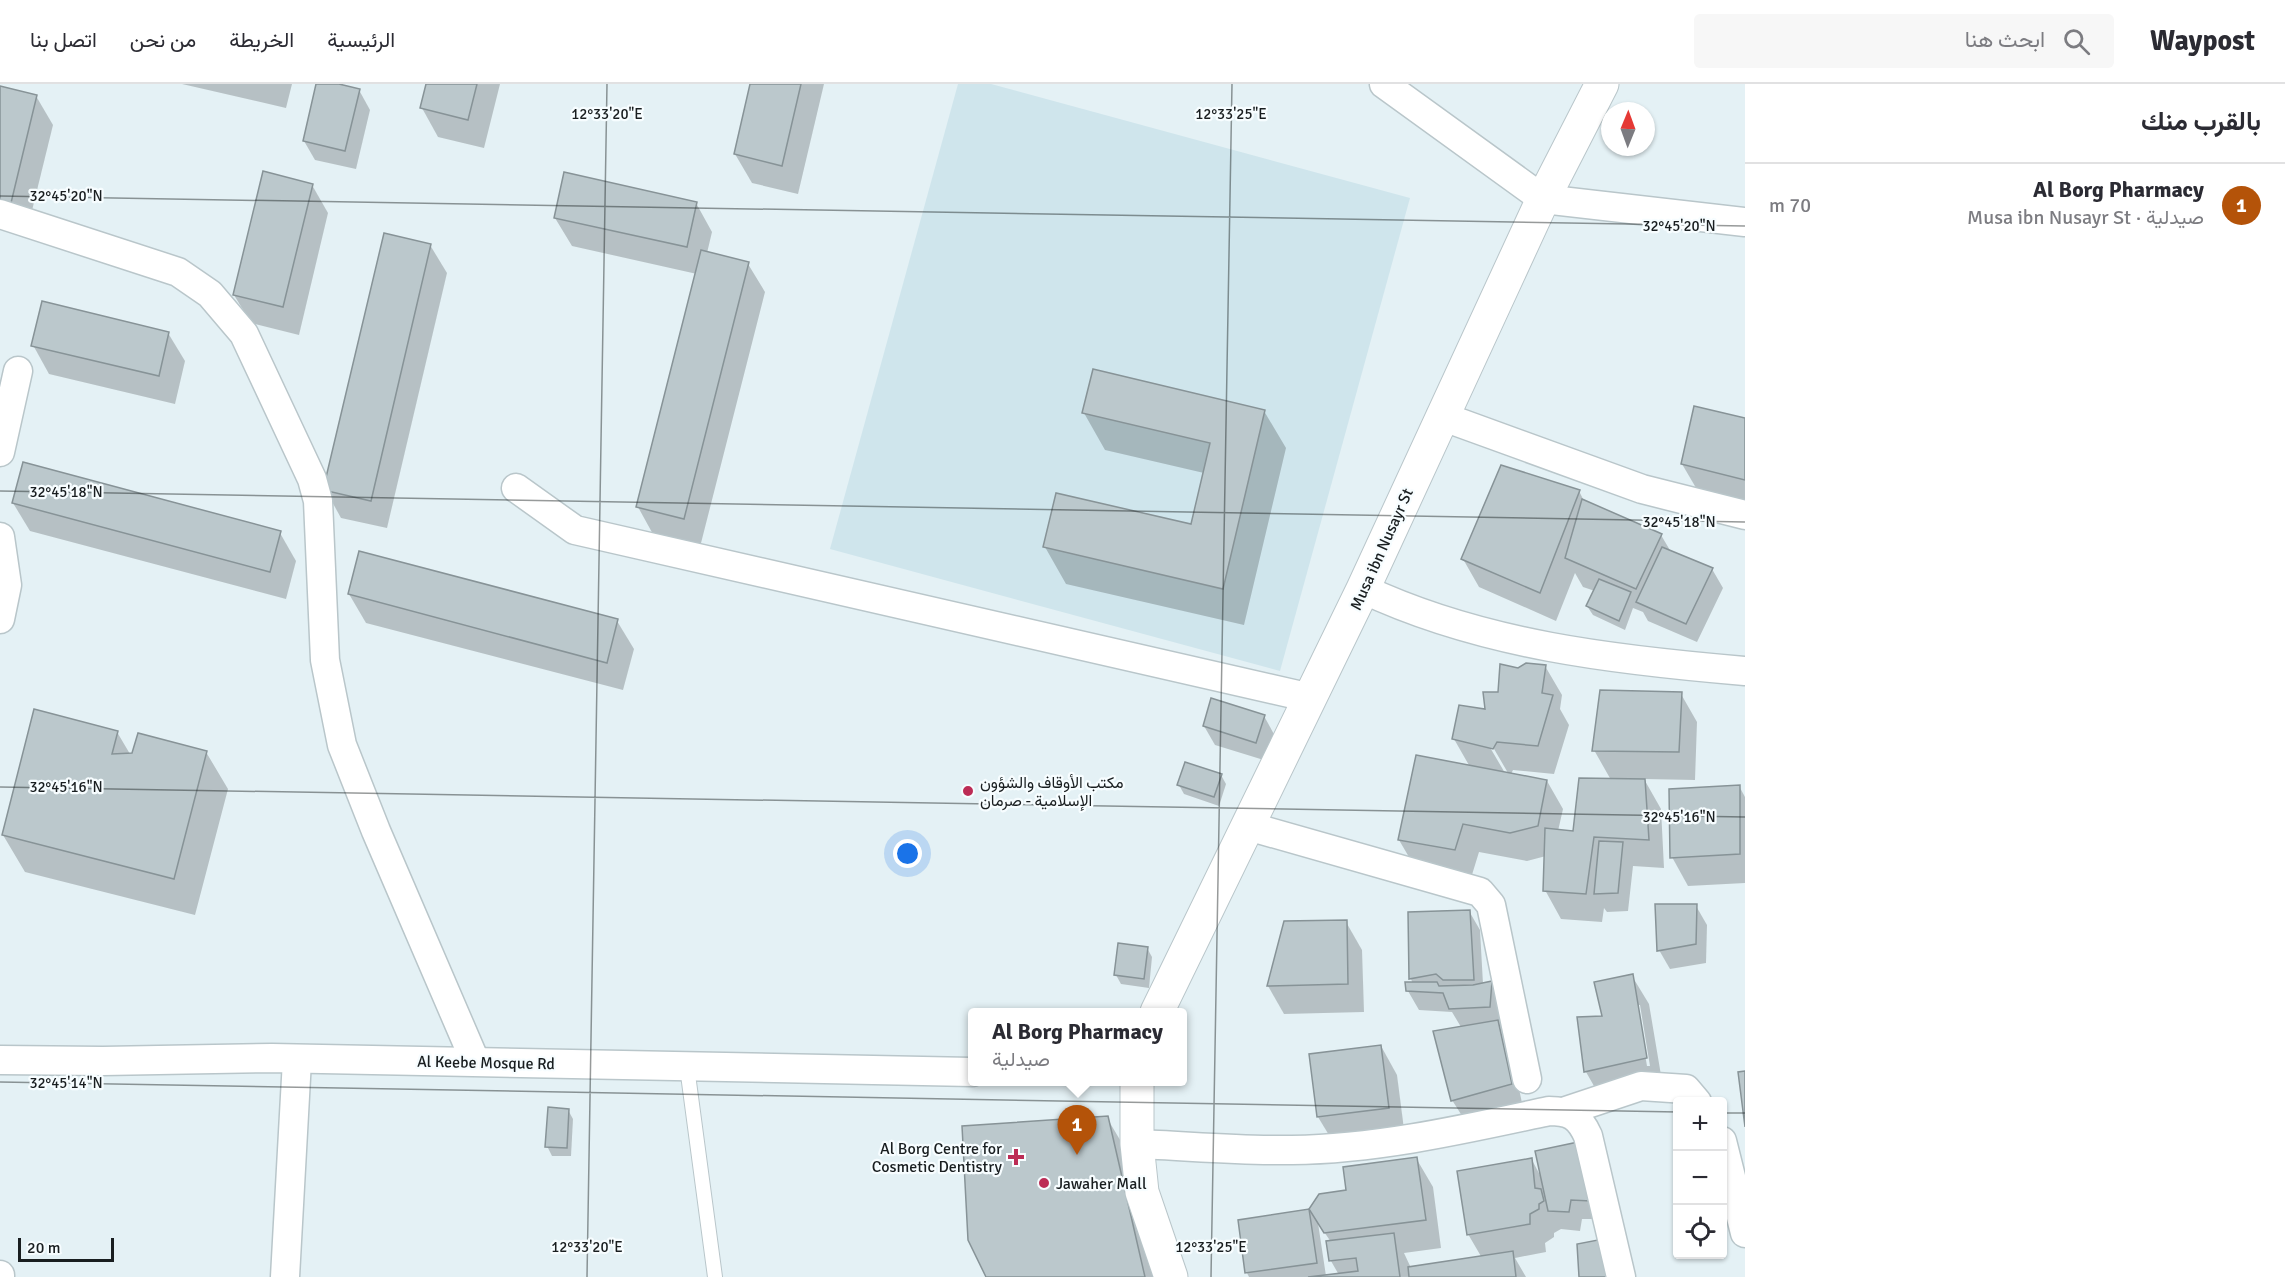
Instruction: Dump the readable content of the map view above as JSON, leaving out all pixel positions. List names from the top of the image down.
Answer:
{
  "streets": {
    "street": ["Musa ibn Nusayr St", "Al Keebe Mosque Rd"]
  },
  "places": {
    "other": ["مكتب الأوقاف والشؤون الإسلامية - صرمان", "Jawaher Mall"],
    "health": ["Al Borg Centre for Cosmetic Dentistry"]
  },
  "scale_bar": "20 m",
  "north": "top",
  "page": {
    "header": "Waypost",
    "search": "ابحث هنا",
    "nav": [
      "الرئيسية",
      "الخريطة",
      "من نحن",
      "اتصل بنا"
    ],
    "heading": "بالقرب منك",
    "list": [
      {
        "mark": "1",
        "name": "Al Borg Pharmacy",
        "note": "صيدلية · Musa ibn Nusayr St",
        "value": "70 m"
      }
    ],
    "popup": ["Al Borg Pharmacy", "صيدلية"],
    "map_buttons": ["+", "−"],
    "pins": "1",
    "scale": "20 m"
  },
  "coordinates": [
    "12°33'20\"E",
    "12°33'25\"E",
    "32°45'20\"N",
    "32°45'18\"N",
    "32°45'16\"N",
    "32°45'14\"N"
  ]
}
